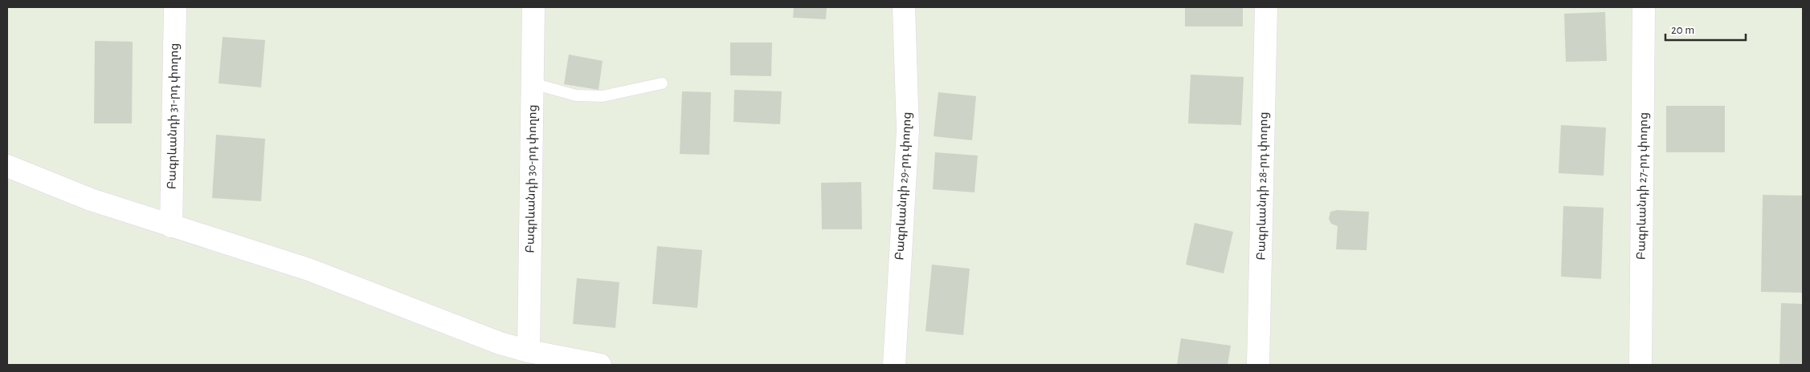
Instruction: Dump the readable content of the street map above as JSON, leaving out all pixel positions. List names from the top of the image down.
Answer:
{
  "streets": {
    "street": [
      "Բագրևանդի 31-րդ փողոց",
      "Բագրևանդի 30-րդ փողոց",
      "Բագրևանդի 29-րդ փողոց",
      "Բագրևանդի 28-րդ փողոց",
      "Բագրևանդի 27-րդ փողոց"
    ]
  },
  "scale_bar": "20 m"
}
